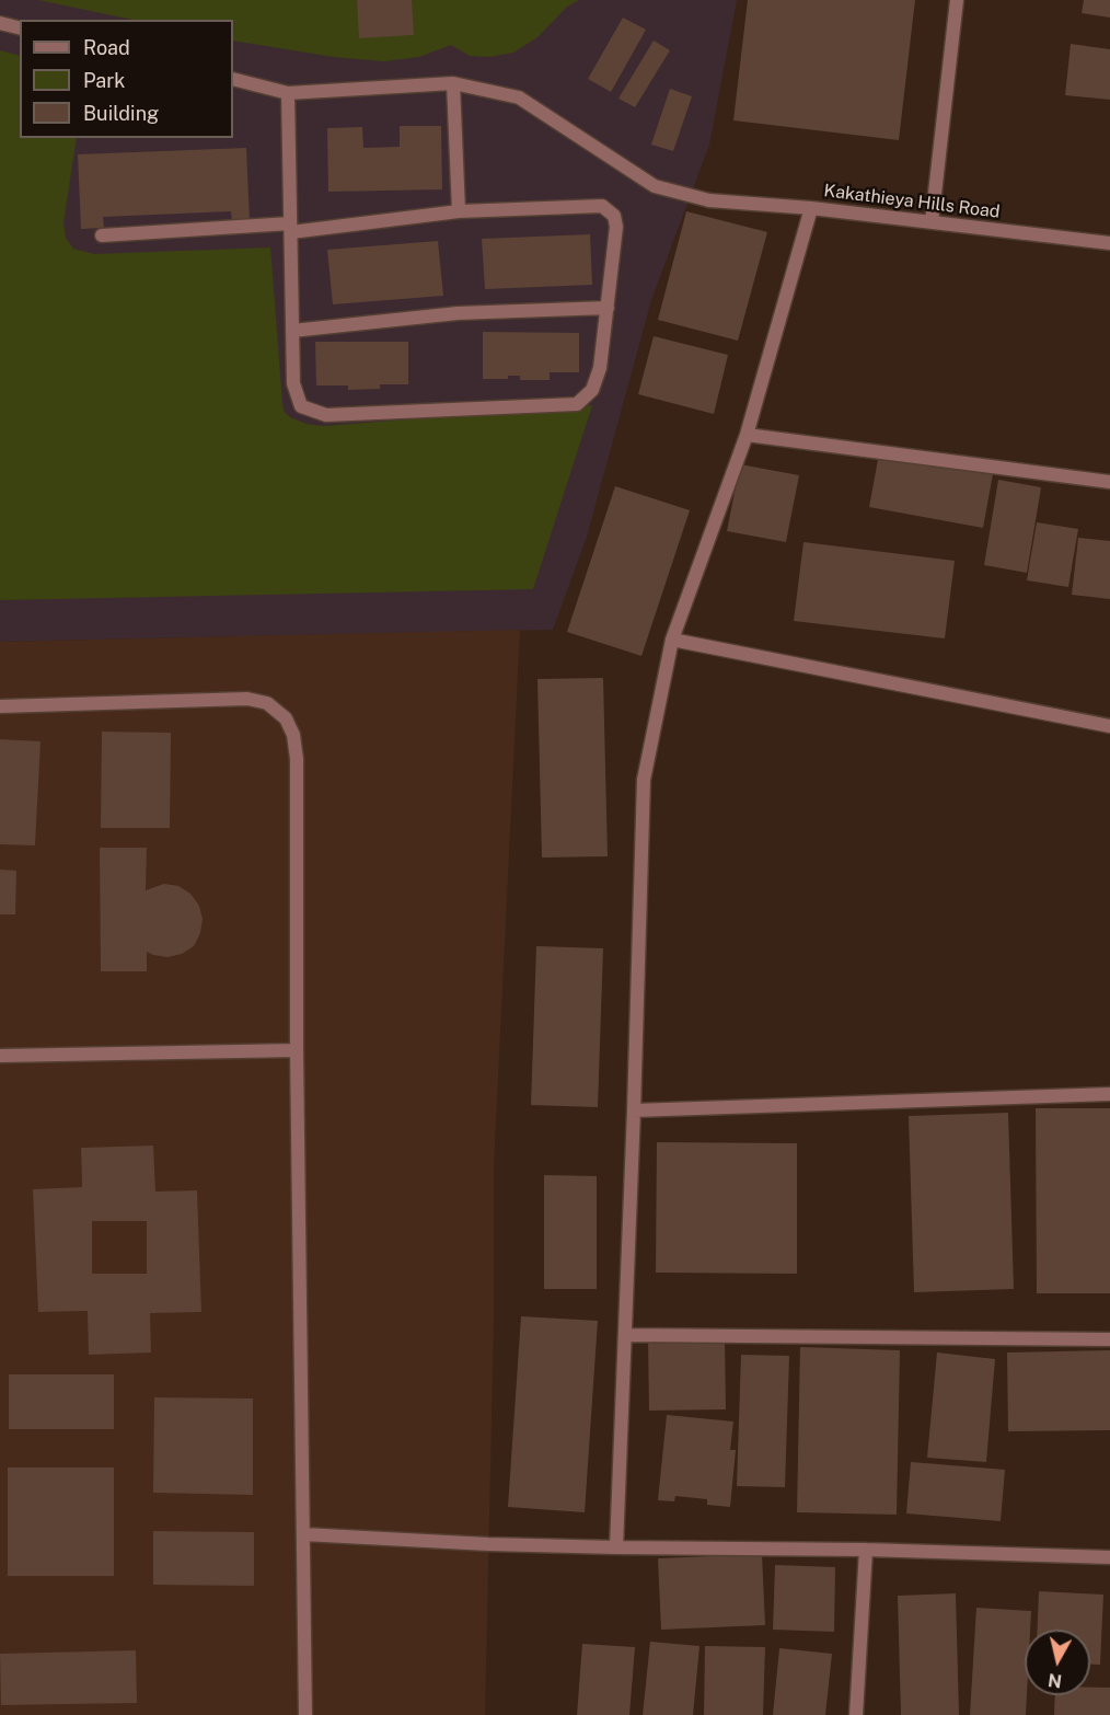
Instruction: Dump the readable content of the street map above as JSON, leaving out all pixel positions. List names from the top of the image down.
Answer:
{
  "streets": {
    "street": ["Kakathieya Hills Road"]
  },
  "legend": ["Road", "Park", "Building"],
  "north": "bottom"
}
